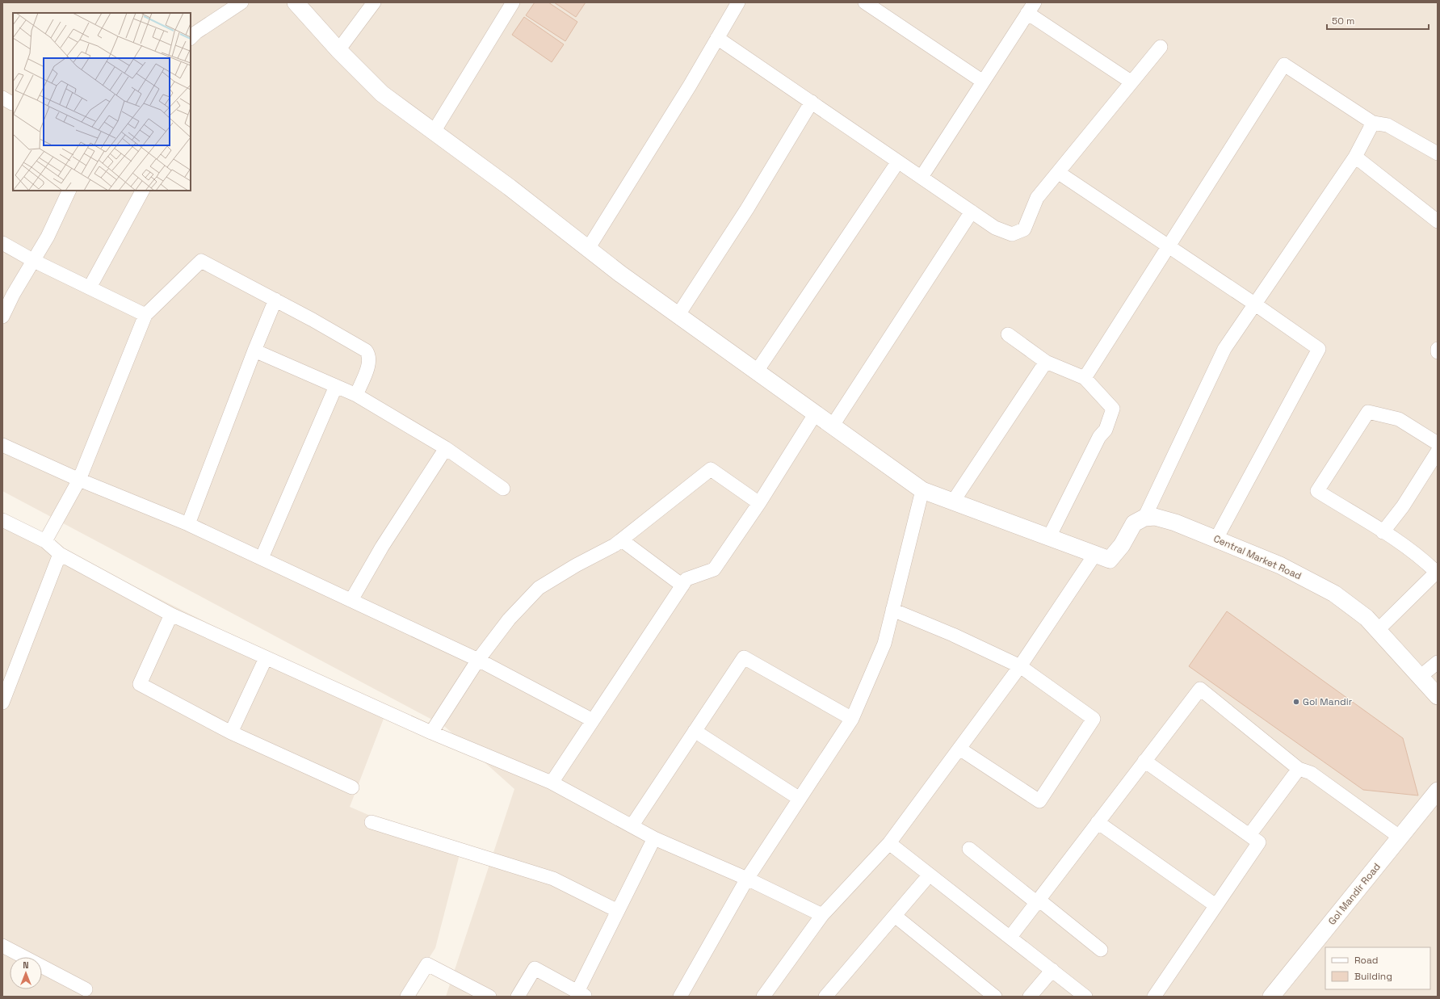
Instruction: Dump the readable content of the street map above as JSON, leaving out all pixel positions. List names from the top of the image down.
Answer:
{
  "streets": {
    "street": ["Central Market Road", "Gol Mandir Road"]
  },
  "places": ["Gol Mandir"],
  "legend": ["Road", "Building"],
  "scale_bar": "50 m",
  "north": "top"
}
